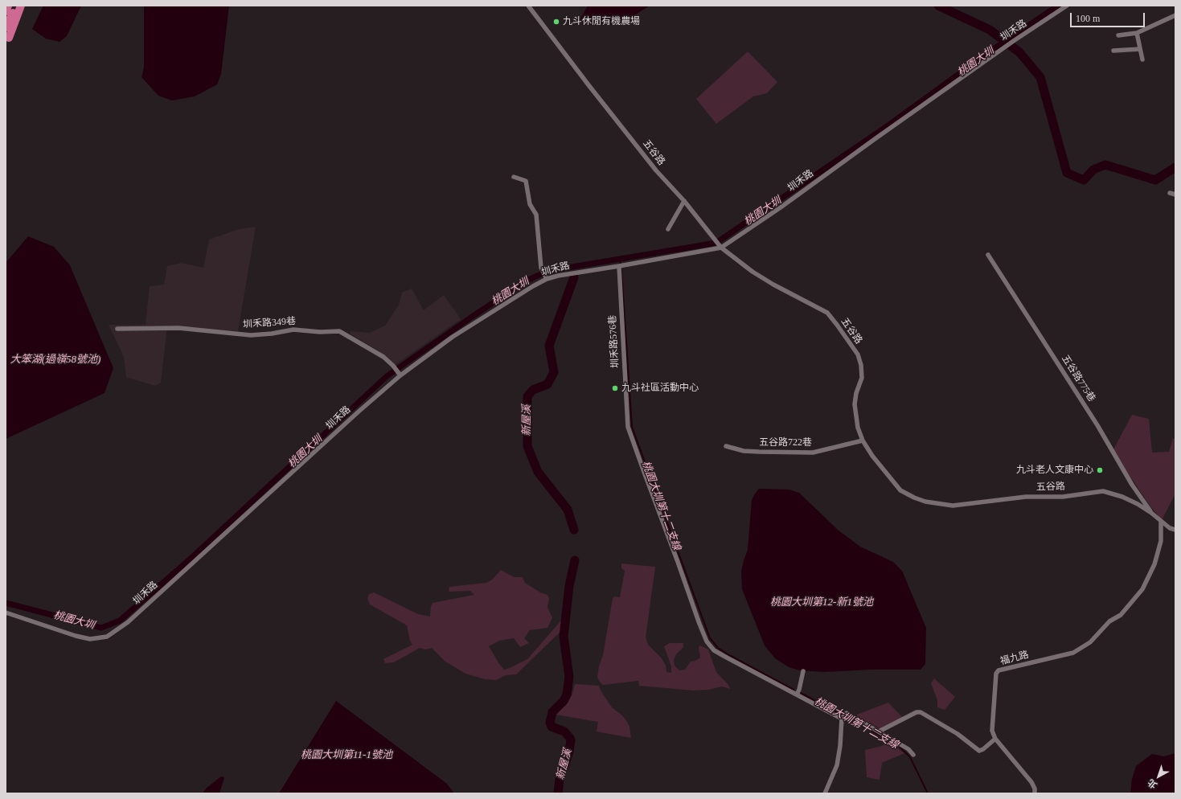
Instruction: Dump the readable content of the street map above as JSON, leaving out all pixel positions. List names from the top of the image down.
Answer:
{
  "streets": {
    "street": [
      "圳禾路",
      "五谷路",
      "圳禾路349巷",
      "圳禾路576巷",
      "五谷路775巷",
      "五谷路722巷",
      "福九路"
    ]
  },
  "crossings": [
    ["圳禾路", "五谷路"],
    ["圳禾路", "圳禾路349巷"],
    ["圳禾路", "圳禾路576巷"],
    ["五谷路", "五谷路775巷"],
    ["五谷路", "五谷路722巷"],
    ["五谷路", "福九路"]
  ],
  "water": [
    "桃園大圳",
    "大笨湖(過嶺58號池)",
    "新屋溪",
    "桃園大圳第十二支線",
    "桃園大圳第12-新1號池",
    "桃園大圳第11-1號池"
  ],
  "places": ["九斗休閒有機農場", "九斗社區活動中心", "九斗老人文康中心"],
  "scale_bar": "100 m",
  "north": "bottom left"
}
